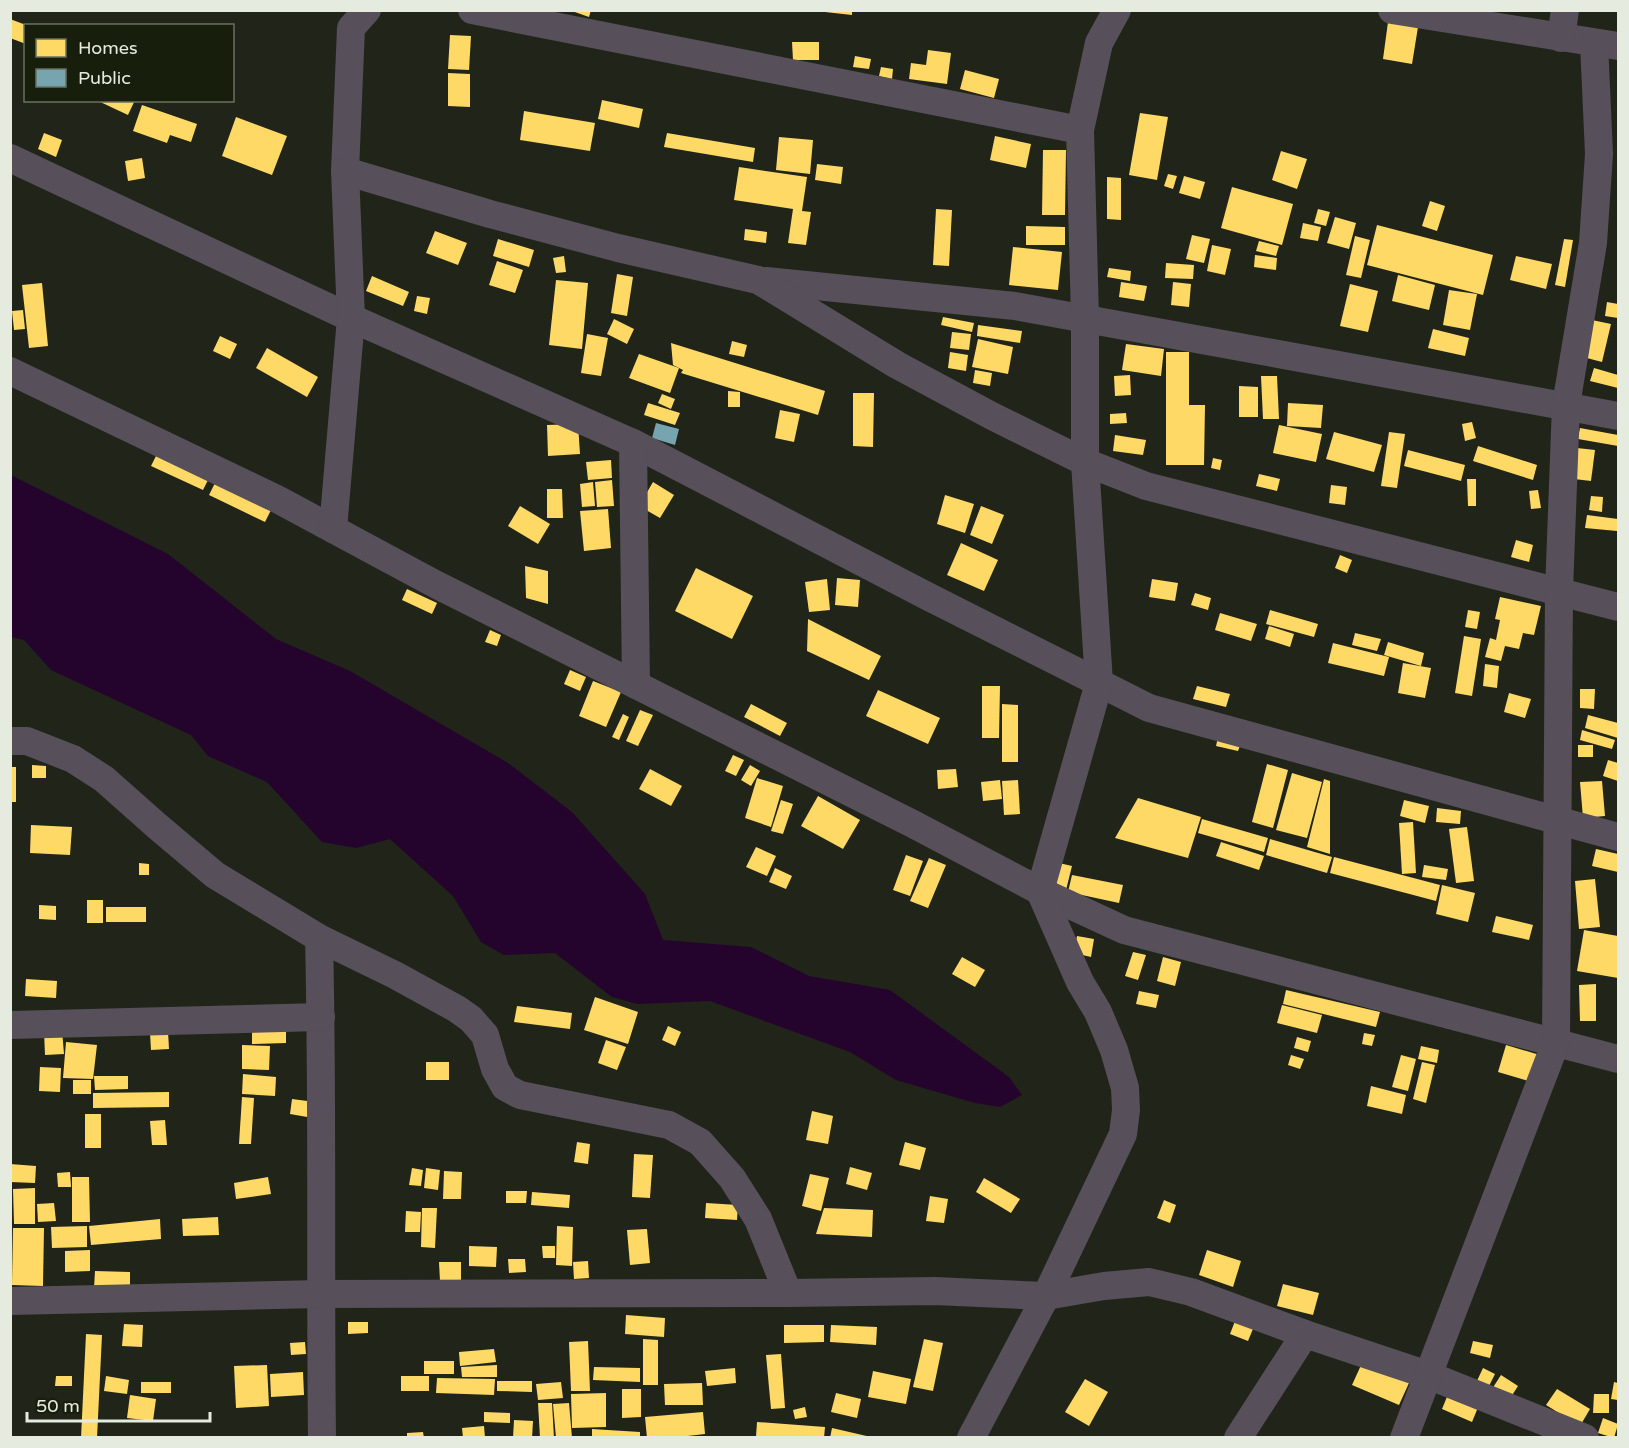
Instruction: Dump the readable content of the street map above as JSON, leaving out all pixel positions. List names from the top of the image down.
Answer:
{
  "legend": ["Homes", "Public"],
  "scale_bar": "50 m"
}
